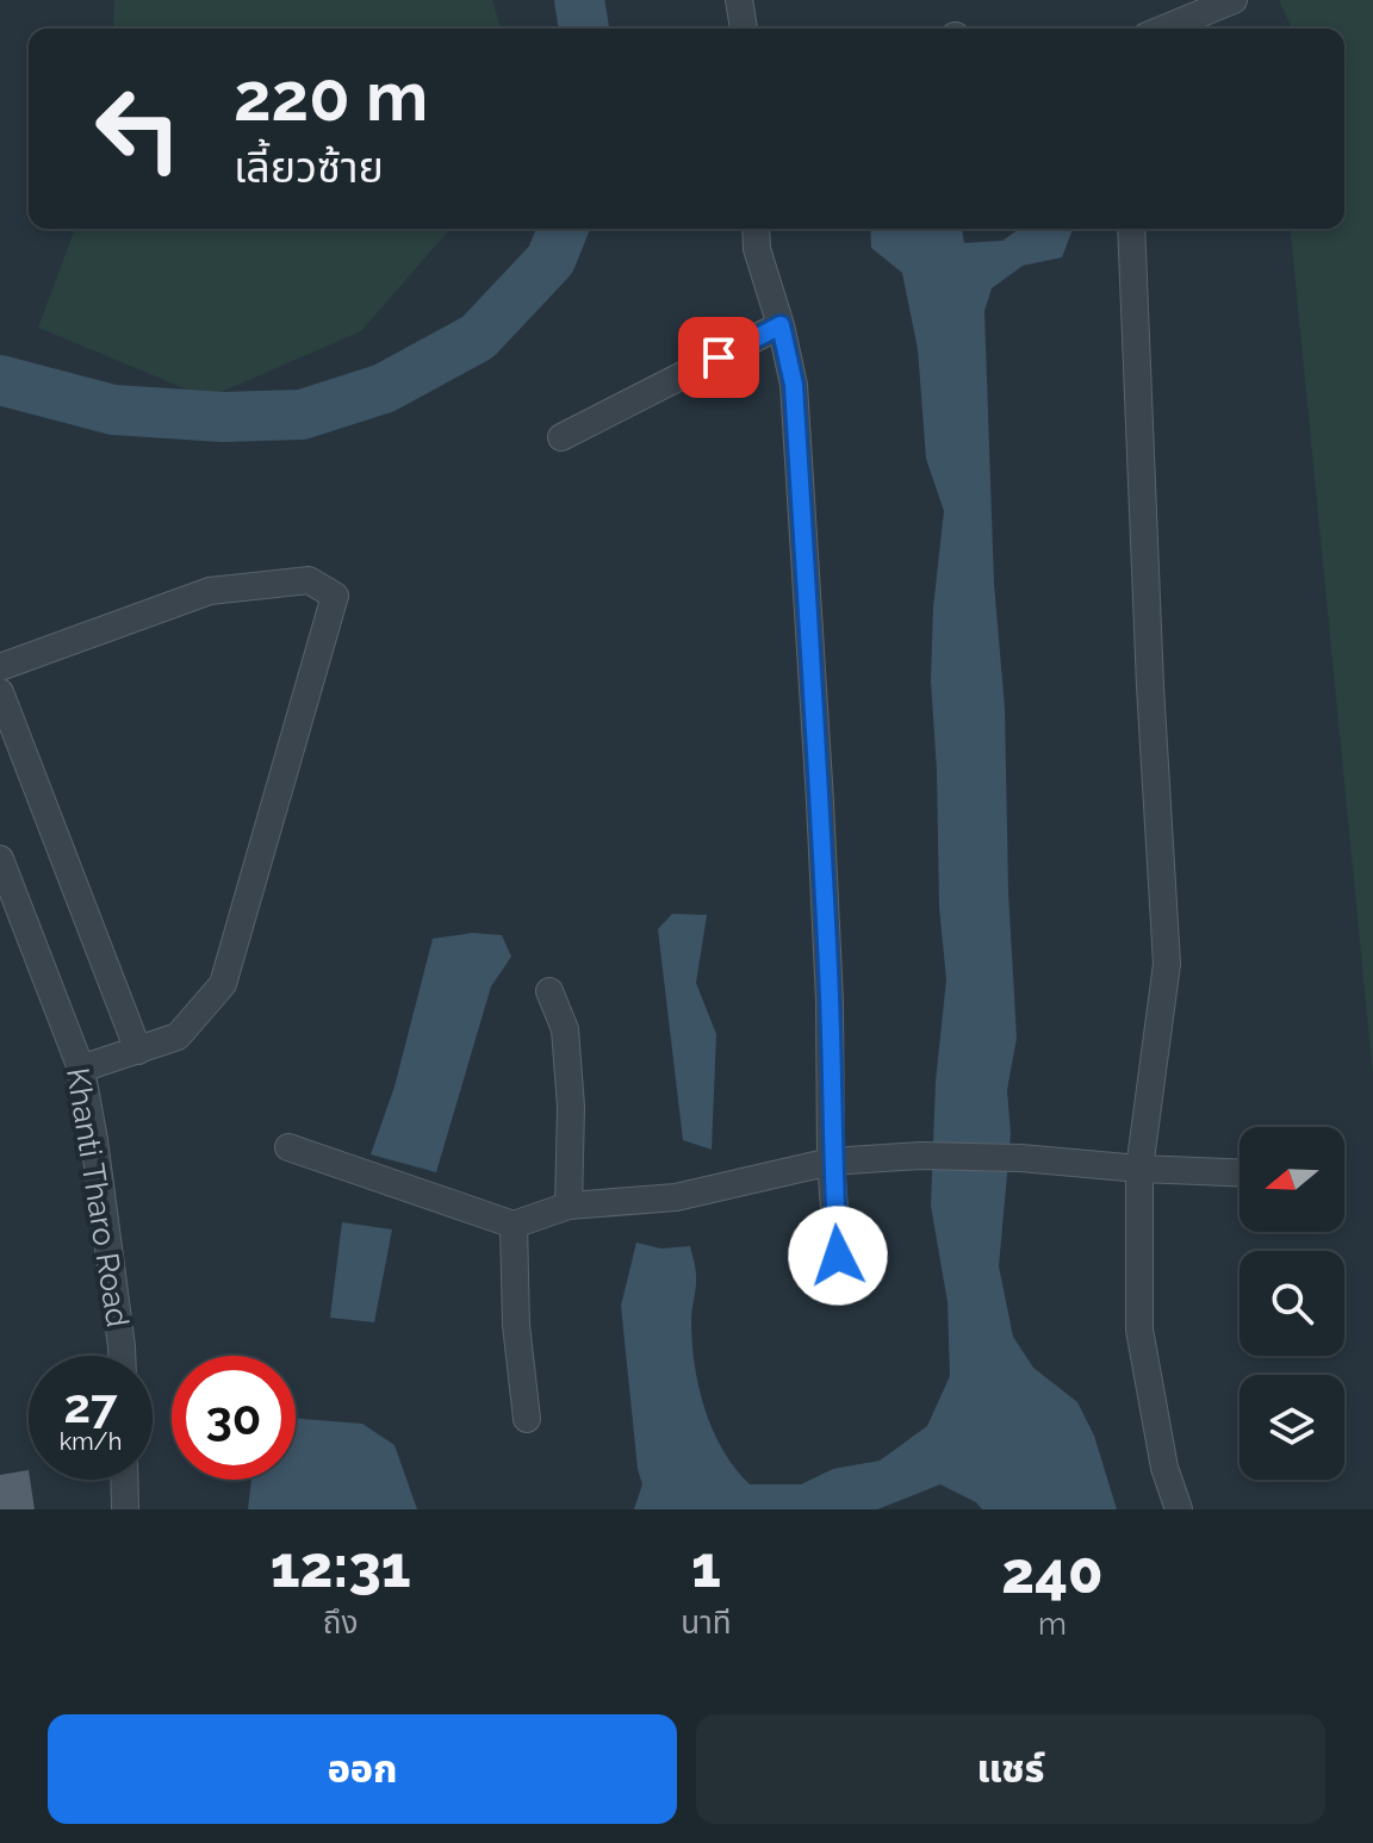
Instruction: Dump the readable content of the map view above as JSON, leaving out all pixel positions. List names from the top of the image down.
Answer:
{
  "streets": {
    "street": ["Khanti Tharo Road"]
  },
  "north": "left",
  "page": {
    "turn": ["220 m", "เลี้ยวซ้าย"],
    "speed": "27 km/h",
    "limit": "30",
    "eta": [
      "12:31",
      "ถึง",
      "1",
      "นาที",
      "240",
      "m"
    ],
    "buttons": ["ออก", "แชร์"]
  }
}
